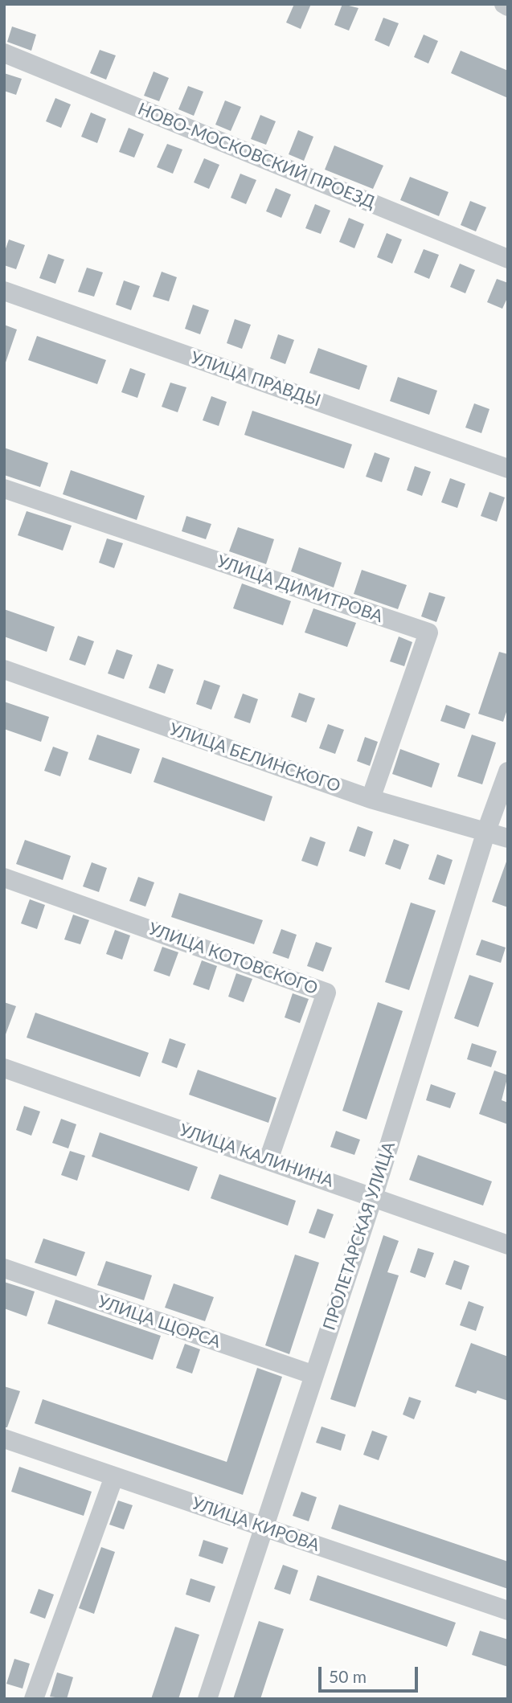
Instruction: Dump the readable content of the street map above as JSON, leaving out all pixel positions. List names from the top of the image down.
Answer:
{
  "streets": {
    "street": [
      "НОВО-МОСКОВСКИЙ ПРОЕЗД",
      "УЛИЦА ПРАВДЫ",
      "УЛИЦА ДИМИТРОВА",
      "УЛИЦА БЕЛИНСКОГО",
      "УЛИЦА КОТОВСКОГО",
      "УЛИЦА КАЛИНИНА",
      "ПРОЛЕТАРСКАЯ УЛИЦА",
      "УЛИЦА ЩОРСА",
      "УЛИЦА КИРОВА"
    ]
  },
  "crossings": [
    ["УЛИЦА ДИМИТРОВА", "УЛИЦА БЕЛИНСКОГО"],
    ["УЛИЦА БЕЛИНСКОГО", "ПРОЛЕТАРСКАЯ УЛИЦА"],
    ["УЛИЦА КОТОВСКОГО", "УЛИЦА КАЛИНИНА"],
    ["УЛИЦА КАЛИНИНА", "ПРОЛЕТАРСКАЯ УЛИЦА"],
    ["ПРОЛЕТАРСКАЯ УЛИЦА", "УЛИЦА ЩОРСА"],
    ["ПРОЛЕТАРСКАЯ УЛИЦА", "УЛИЦА КИРОВА"]
  ],
  "scale_bar": "50 m"
}
